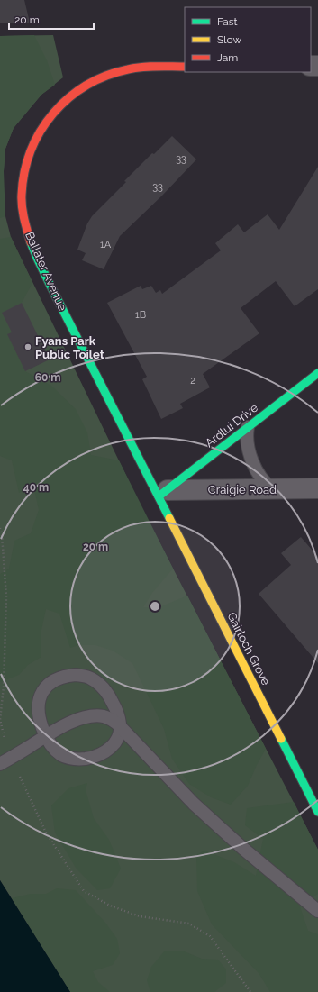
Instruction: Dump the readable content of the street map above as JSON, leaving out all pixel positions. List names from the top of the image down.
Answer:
{
  "streets": {
    "street": [
      "Ballater Avenue",
      "Ardlui Drive",
      "Craigie Road",
      "Gairloch Grove"
    ]
  },
  "crossings": [
    ["Ballater Avenue", "Ardlui Drive"],
    ["Ballater Avenue", "Craigie Road"],
    ["Ballater Avenue", "Gairloch Grove"],
    ["Ardlui Drive", "Craigie Road"],
    ["Ardlui Drive", "Gairloch Grove"],
    ["Craigie Road", "Gairloch Grove"]
  ],
  "places": ["Fyans Park Public Toilet"],
  "house_numbers": [
    "33",
    "33",
    "1A",
    "1B",
    "2"
  ],
  "legend": ["Fast", "Slow", "Jam"],
  "scale_bar": "20 m",
  "rings": ["60 m", "40 m", "20 m"]
}
